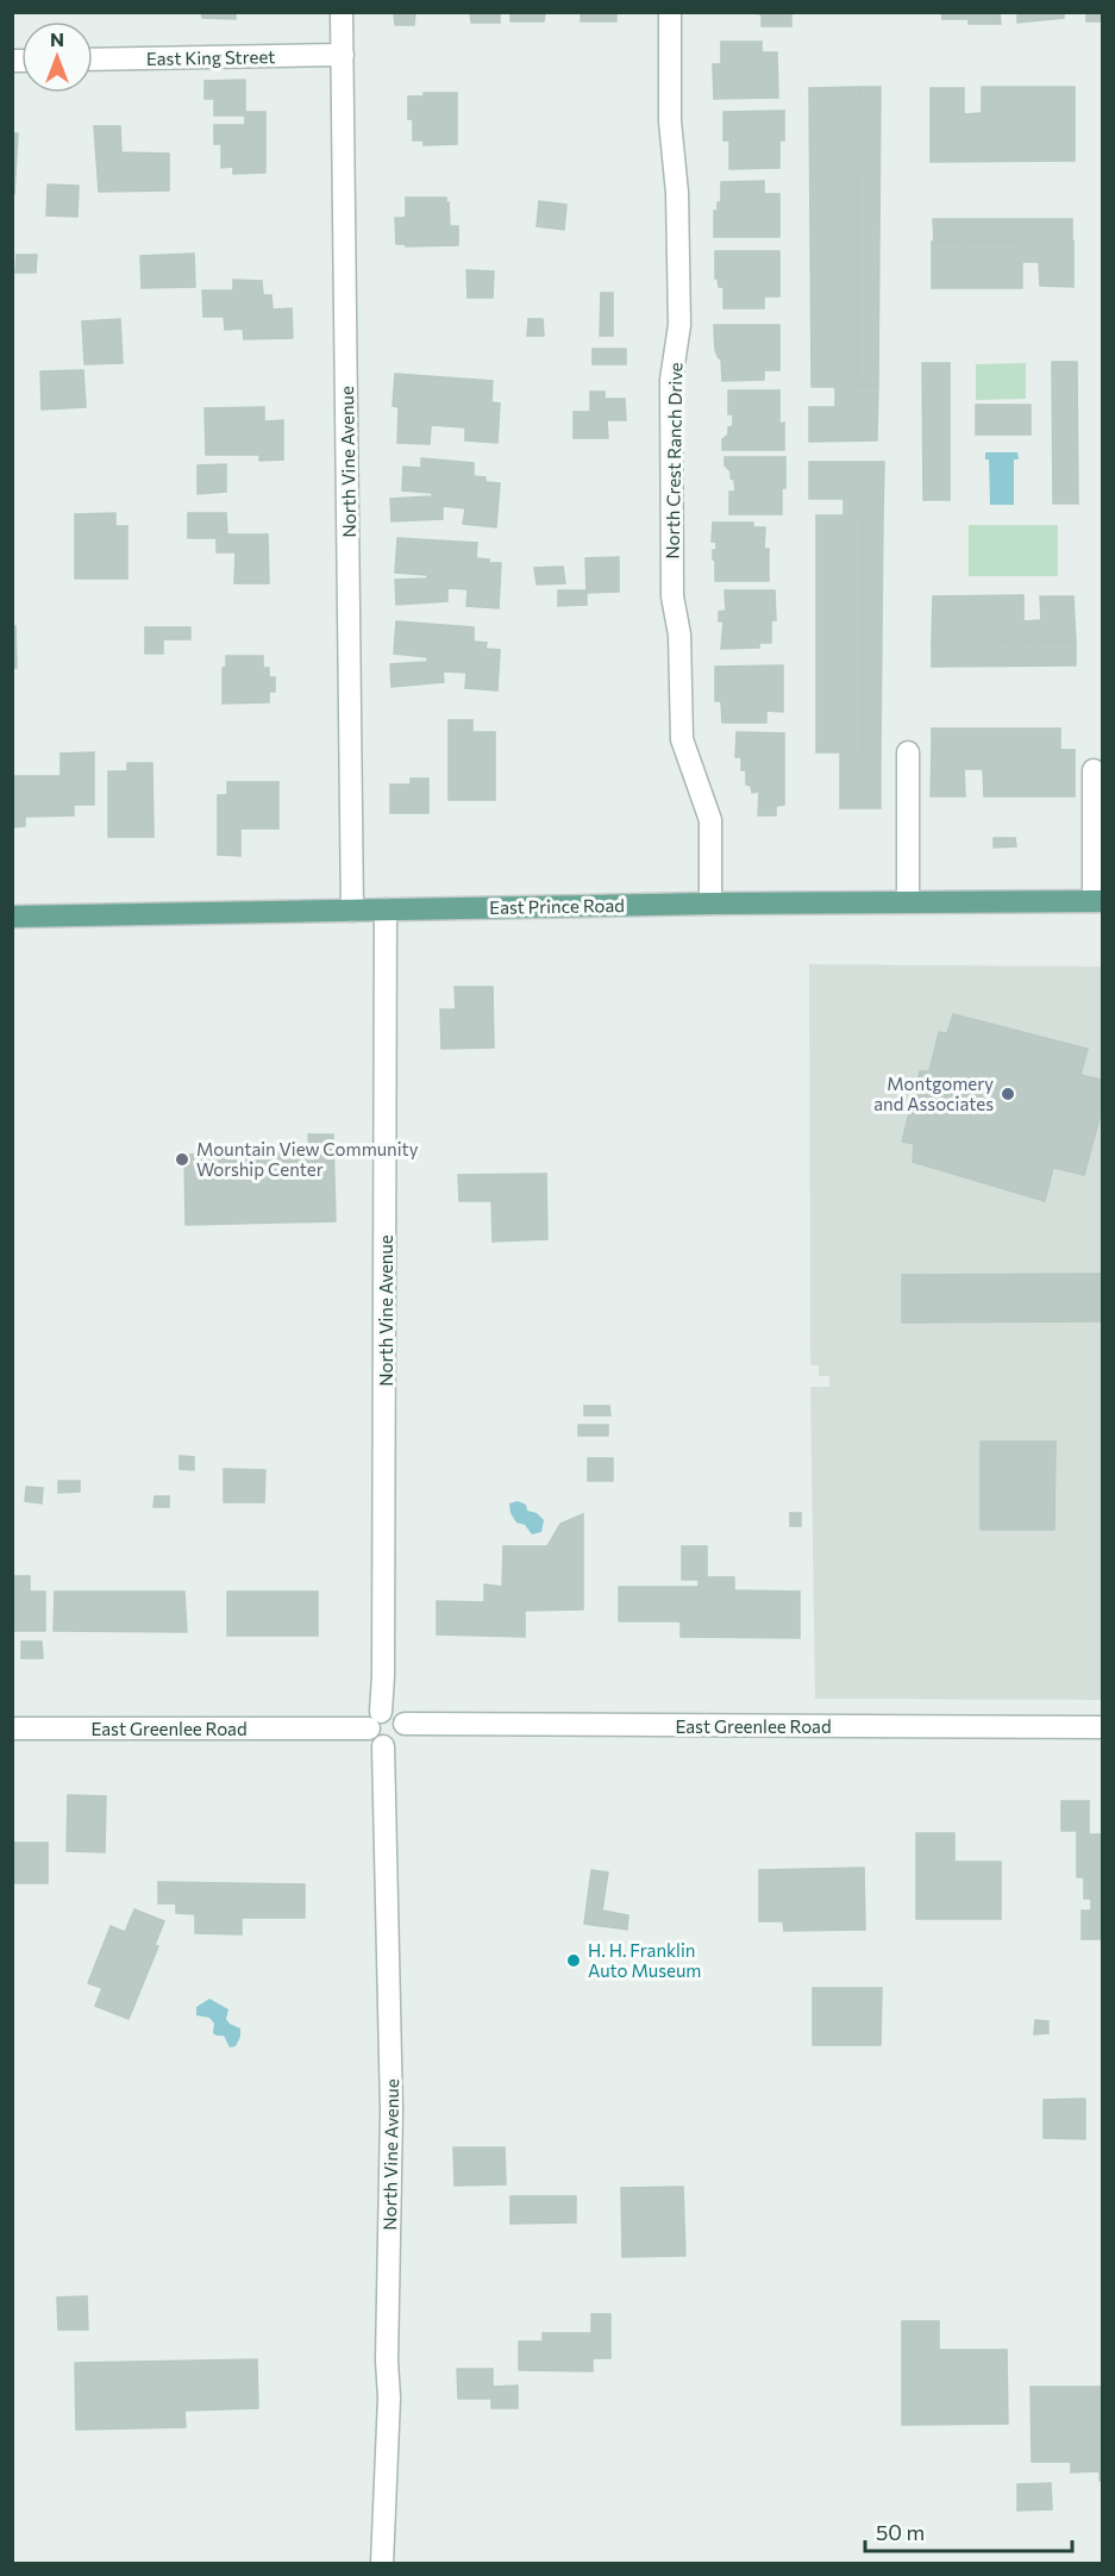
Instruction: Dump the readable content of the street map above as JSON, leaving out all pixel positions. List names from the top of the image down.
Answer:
{
  "streets": {
    "main road": ["East Prince Road"],
    "street": [
      "East King Street",
      "North Crest Ranch Drive",
      "North Vine Avenue",
      "East Greenlee Road"
    ]
  },
  "crossings": [
    ["East King Street", "North Vine Avenue"],
    ["North Crest Ranch Drive", "East Prince Road"],
    ["North Vine Avenue", "East Prince Road"],
    ["North Vine Avenue", "East Greenlee Road"]
  ],
  "places": ["Montgomery and Associates", "Mountain View Community Worship Center", "H. H. Franklin Auto Museum"],
  "scale_bar": "50 m",
  "north": "top"
}
